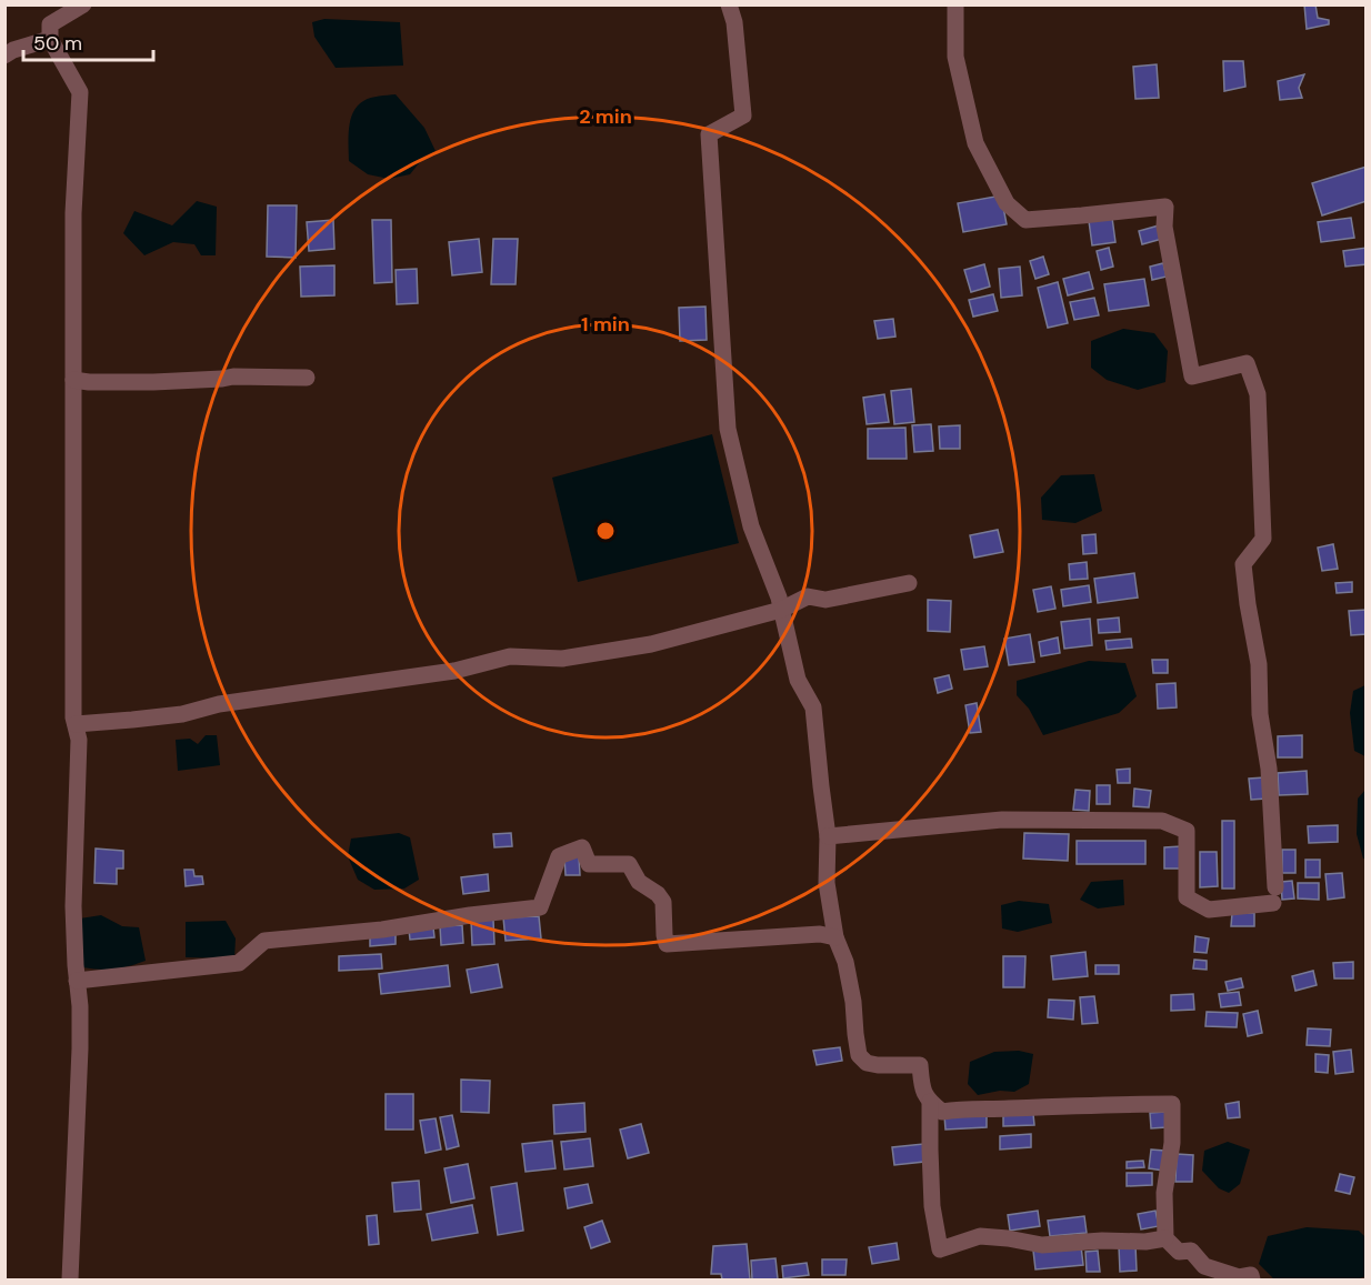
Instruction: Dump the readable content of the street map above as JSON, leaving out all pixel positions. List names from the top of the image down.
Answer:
{
  "scale_bar": "50 m",
  "rings": ["2 min", "1 min"]
}
